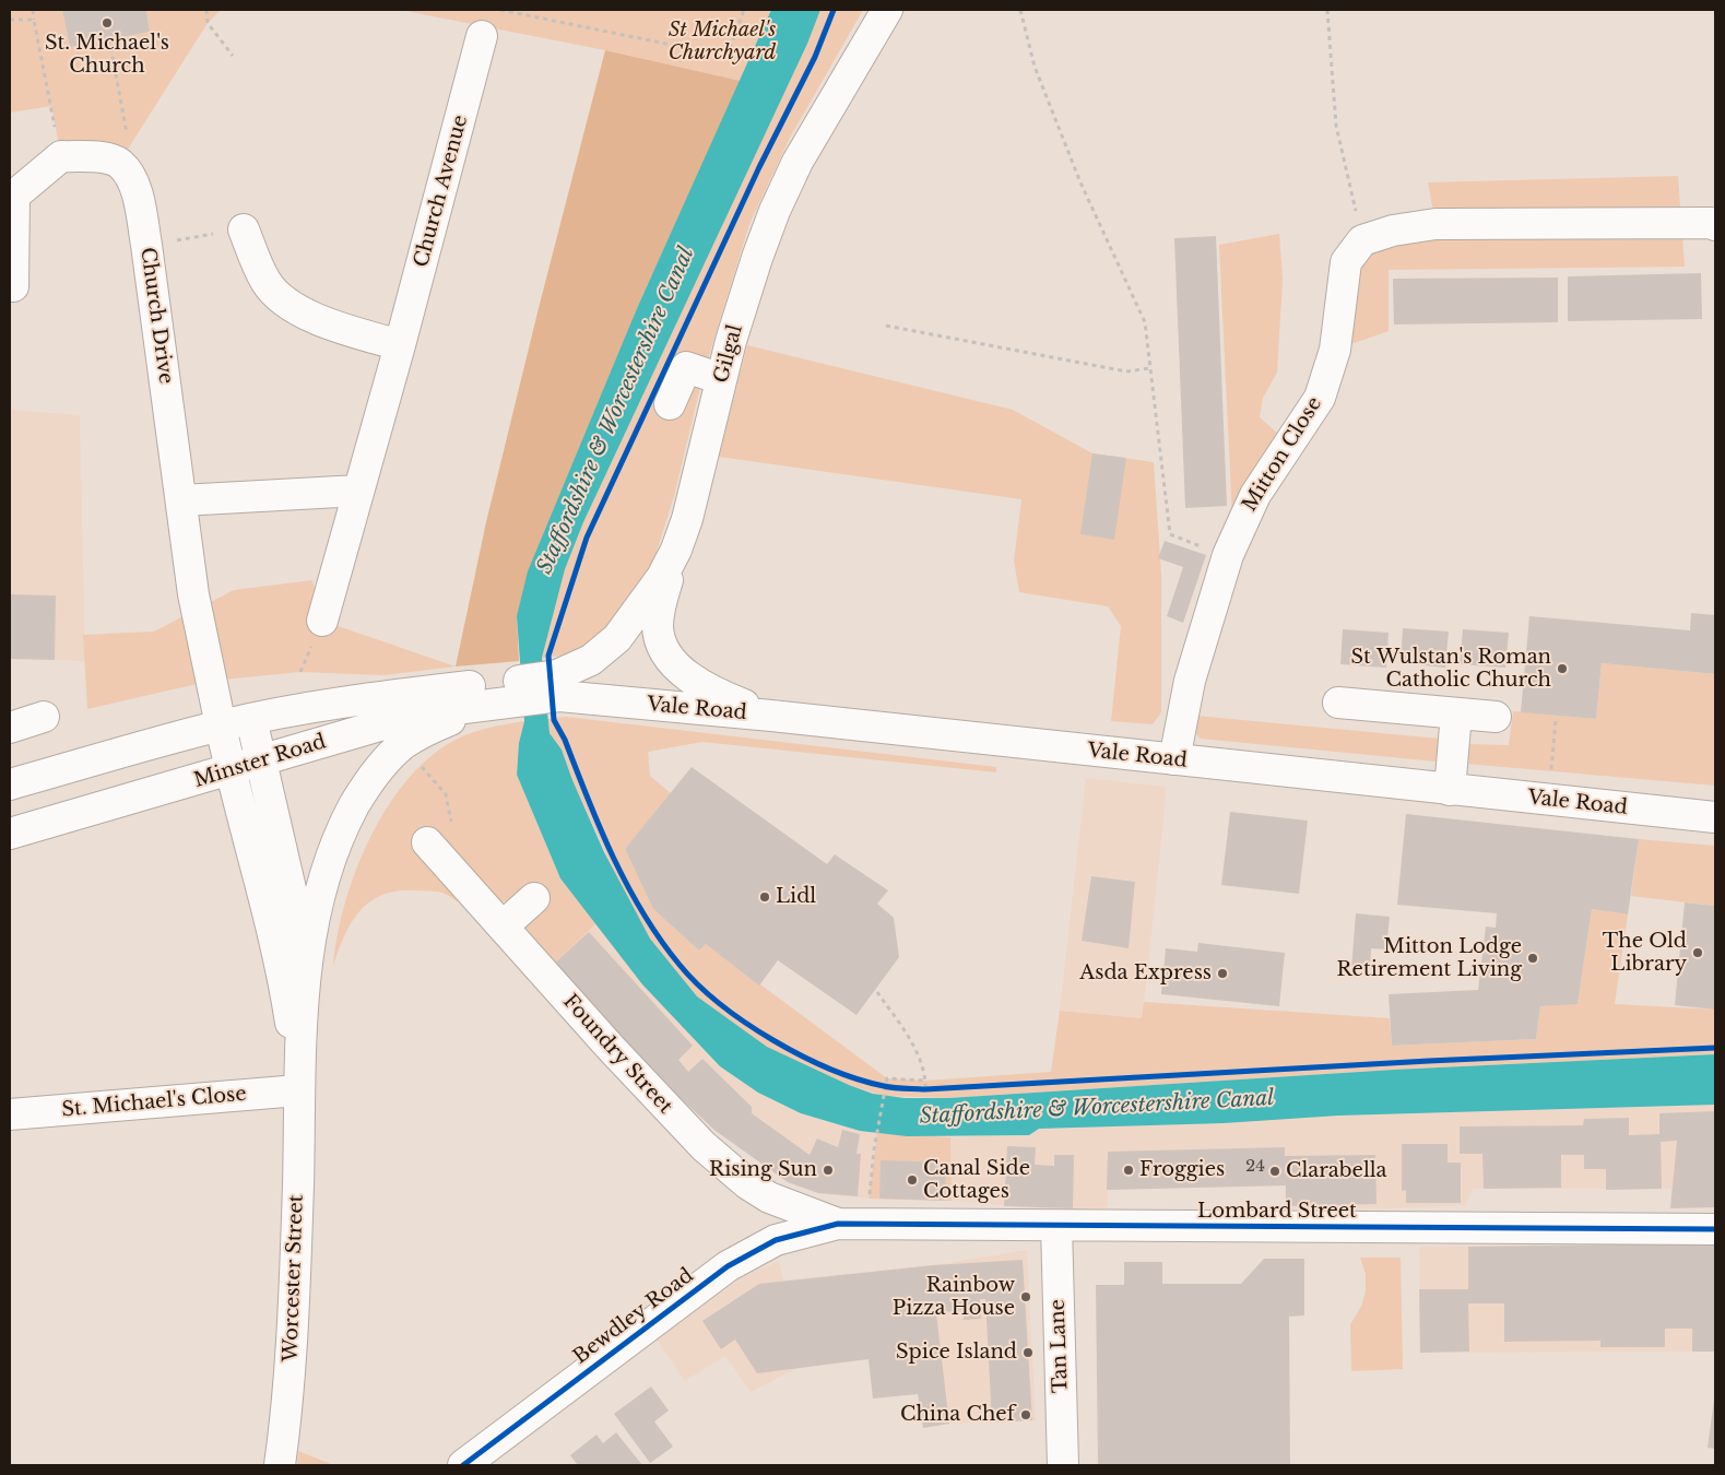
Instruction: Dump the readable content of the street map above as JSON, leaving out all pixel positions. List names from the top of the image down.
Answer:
{
  "streets": {
    "street": [
      "Church Avenue",
      "Church Drive",
      "Gilgal",
      "Mitton Close",
      "Vale Road",
      "Minster Road",
      "Foundry Street",
      "St. Michael's Close",
      "Lombard Street",
      "Worcester Street",
      "Bewdley Road",
      "Tan Lane"
    ]
  },
  "crossings": [
    ["Church Drive", "Minster Road"],
    ["Church Drive", "Worcester Street"],
    ["Gilgal", "Vale Road"],
    ["Mitton Close", "Vale Road"],
    ["Minster Road", "Worcester Street"],
    ["Foundry Street", "Lombard Street"],
    ["Foundry Street", "Bewdley Road"],
    ["St. Michael's Close", "Worcester Street"],
    ["Lombard Street", "Bewdley Road"],
    ["Lombard Street", "Tan Lane"]
  ],
  "water": ["Staffordshire & Worcestershire Canal"],
  "parks": ["St Michael's Churchyard"],
  "places": [
    "St. Michael's Church",
    "St Wulstan's Roman Catholic Church",
    "Lidl",
    "The Old Library",
    "Mitton Lodge Retirement Living",
    "Asda Express",
    "Rising Sun",
    "Froggies",
    "Clarabella",
    "Canal Side Cottages",
    "Rainbow Pizza House",
    "Spice Island",
    "China Chef"
  ],
  "house_numbers": ["24"]
}
